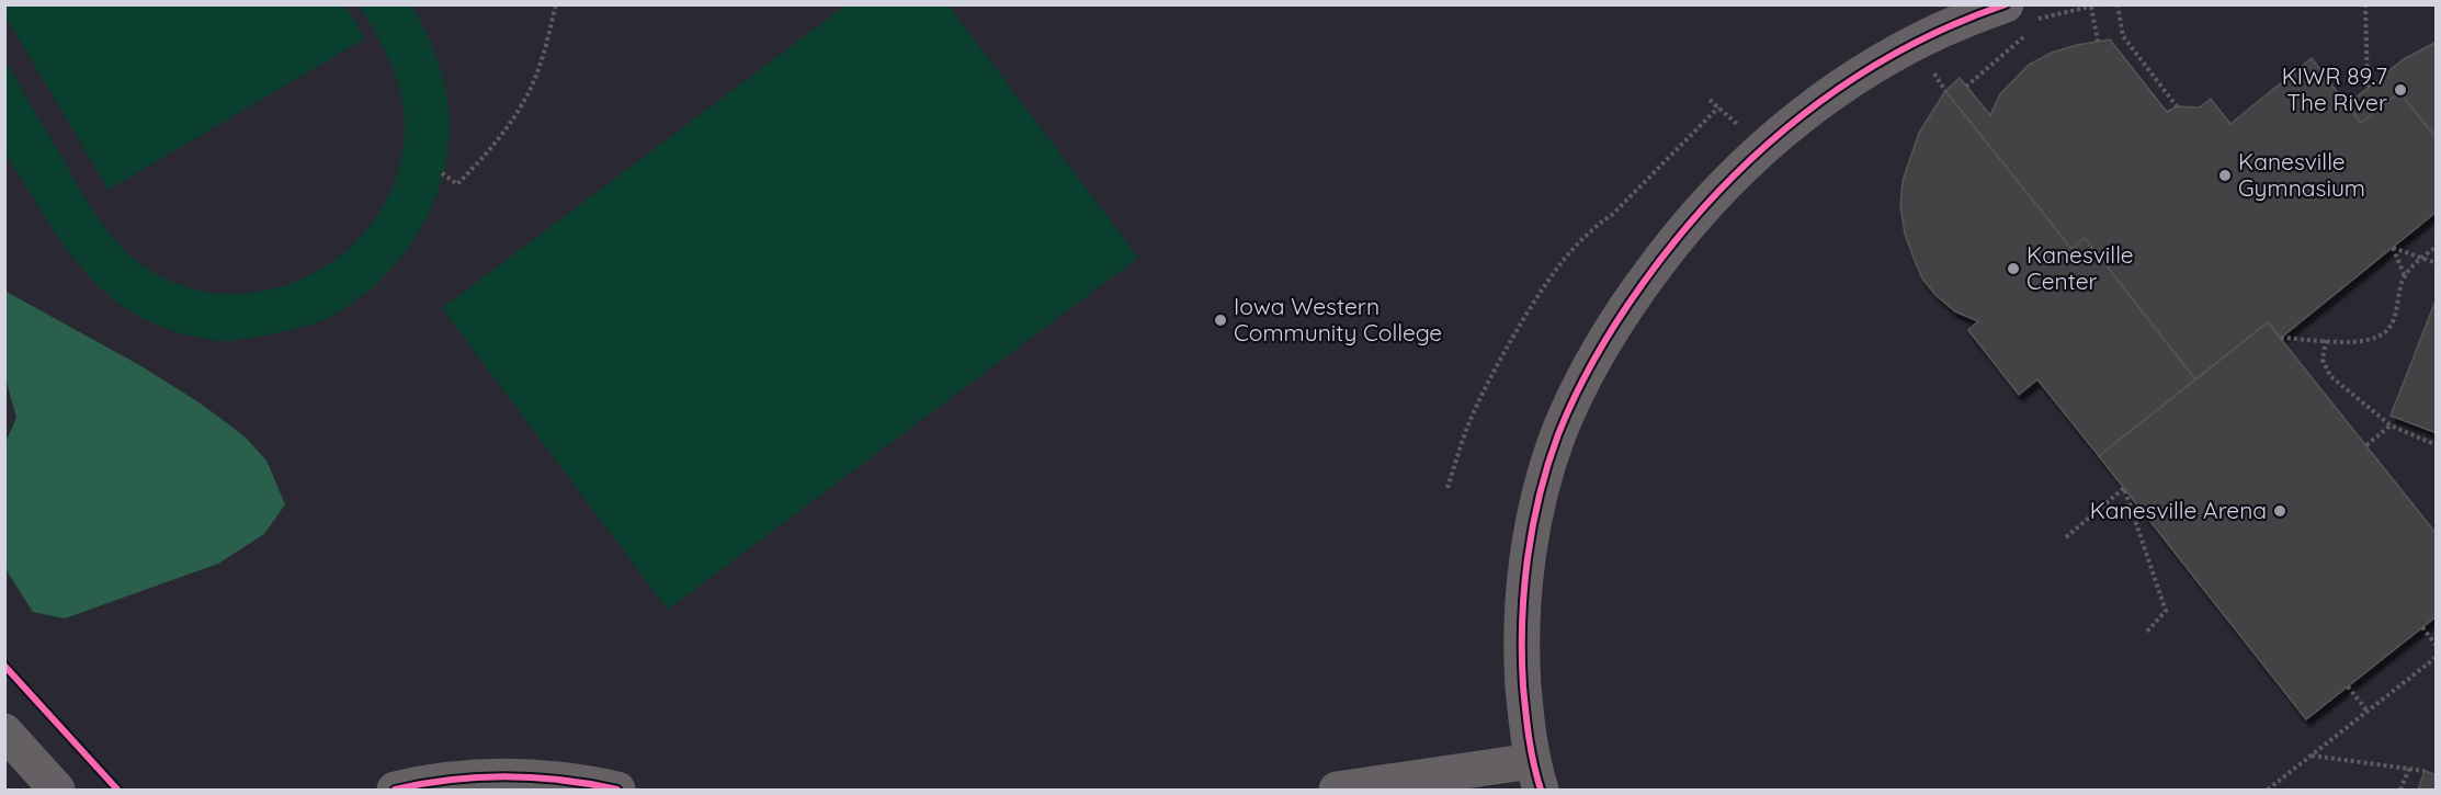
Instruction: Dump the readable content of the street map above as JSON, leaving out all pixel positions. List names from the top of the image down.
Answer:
{
  "places": [
    "KIWR 89.7 The River",
    "Kanesville Gymnasium",
    "Kanesville Center",
    "Iowa Western Community College",
    "Kanesville Arena"
  ]
}
